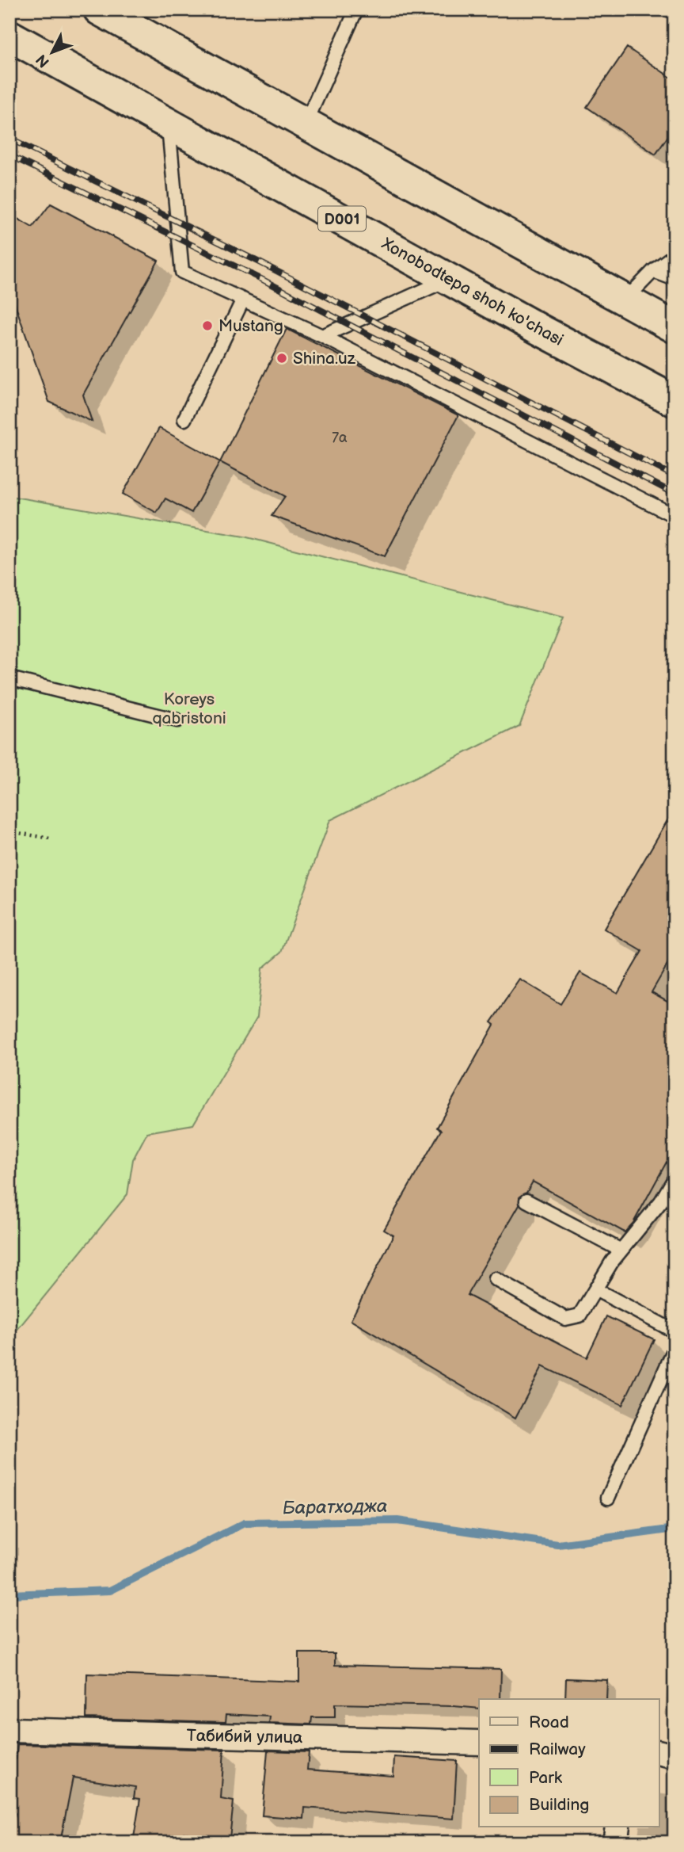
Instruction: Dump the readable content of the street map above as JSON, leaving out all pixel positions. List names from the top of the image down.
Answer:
{
  "streets": {
    "highway": ["D001", "Xonobodtepa shoh ko'chasi"],
    "street": ["Табибий улица"]
  },
  "water": ["Баратходжа"],
  "parks": ["Koreys qabristoni"],
  "places": ["Mustang", "Shina.uz"],
  "house_numbers": ["7а"],
  "legend": [
    "Road",
    "Railway",
    "Park",
    "Building"
  ],
  "north": "bottom left"
}
